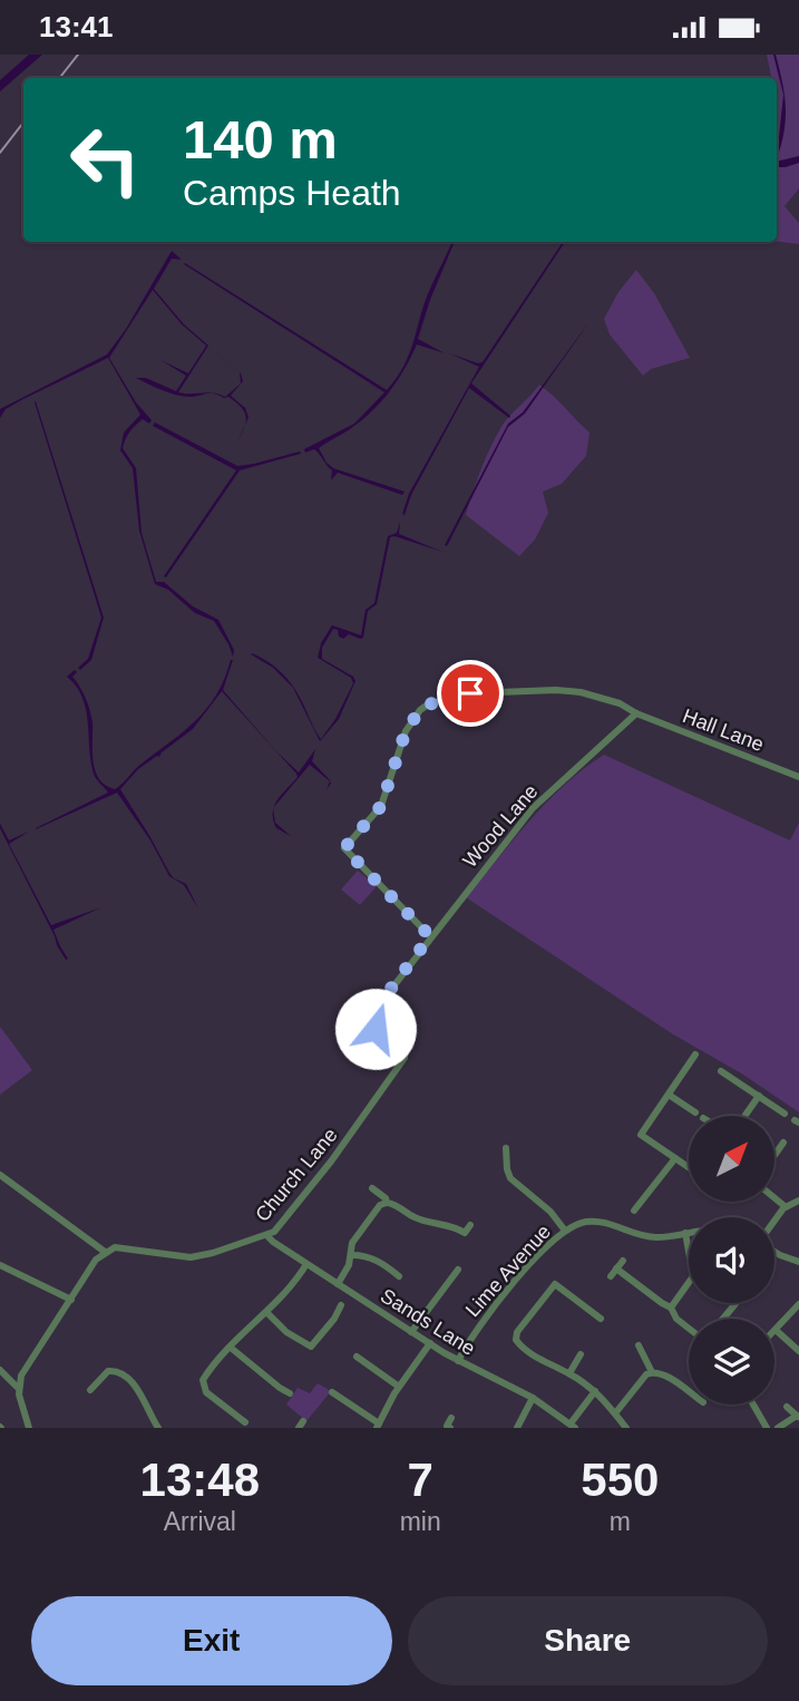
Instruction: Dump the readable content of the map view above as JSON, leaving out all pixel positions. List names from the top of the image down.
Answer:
{
  "streets": {
    "street": [
      "Hall Lane",
      "Wood Lane",
      "Church Lane",
      "Lime Avenue",
      "Sands Lane"
    ]
  },
  "crossings": [
    ["Hall Lane", "Wood Lane"],
    ["Hall Lane", "Church Lane"],
    ["Wood Lane", "Church Lane"],
    ["Church Lane", "Sands Lane"],
    ["Lime Avenue", "Sands Lane"]
  ],
  "north": "top right",
  "page": {
    "status": "13:41",
    "turn": ["140 m", "Camps Heath"],
    "eta": [
      "13:48",
      "Arrival",
      "7",
      "min",
      "550",
      "m"
    ],
    "buttons": ["Exit", "Share"]
  }
}
